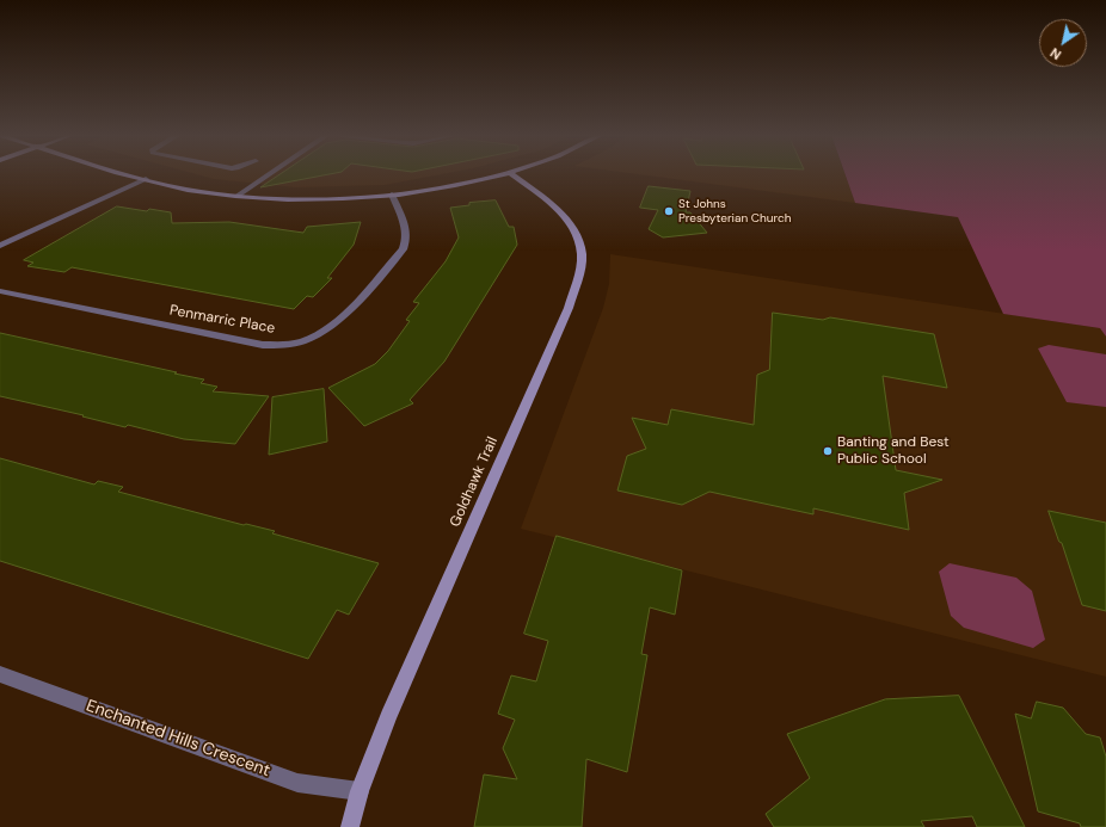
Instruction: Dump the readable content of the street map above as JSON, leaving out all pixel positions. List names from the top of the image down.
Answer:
{
  "streets": {
    "street": ["Penmarric Place", "Goldhawk Trail", "Enchanted Hills Crescent"]
  },
  "crossings": [
    ["Goldhawk Trail", "Enchanted Hills Crescent"]
  ],
  "places": ["St Johns Presbyterian Church", "Banting and Best Public School"],
  "north": "bottom left"
}
